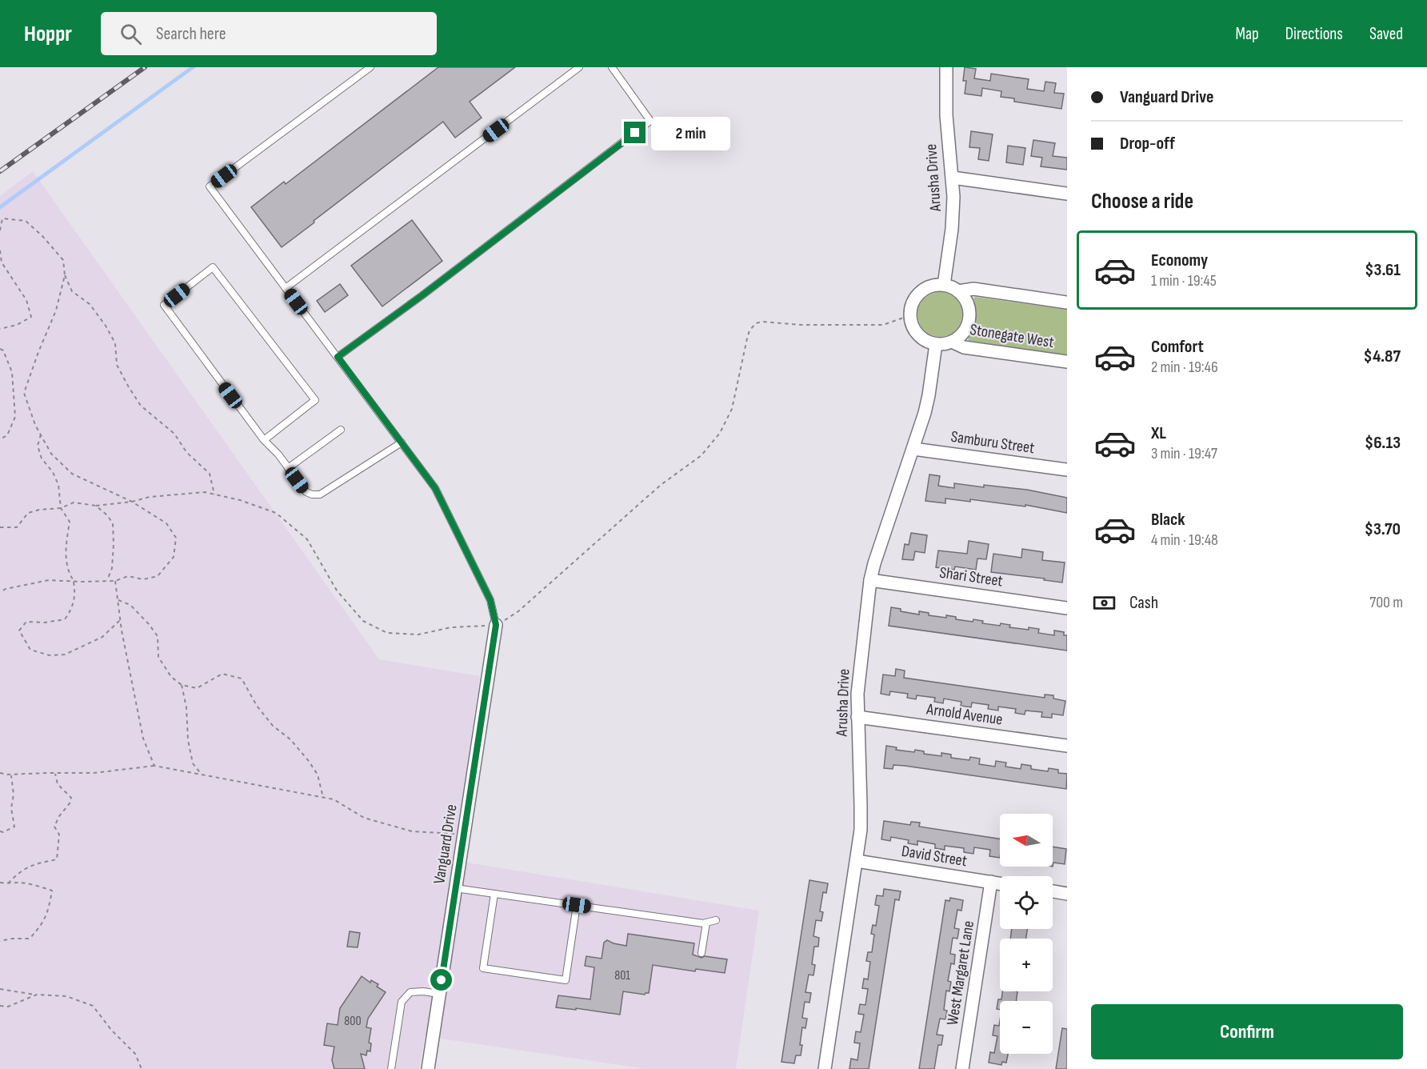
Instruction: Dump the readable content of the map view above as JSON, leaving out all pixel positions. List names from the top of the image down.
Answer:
{
  "streets": {
    "street": [
      "Arusha Drive",
      "Stonegate West",
      "Samburu Street",
      "Shari Street",
      "Arnold Avenue",
      "Vanguard Drive",
      "David Street",
      "West Margaret Lane"
    ]
  },
  "crossings": [
    ["Arusha Drive", "Stonegate West"],
    ["Arusha Drive", "Samburu Street"],
    ["Arusha Drive", "Shari Street"],
    ["Arusha Drive", "Arnold Avenue"],
    ["Arusha Drive", "David Street"],
    ["David Street", "West Margaret Lane"]
  ],
  "house_numbers": ["801", "800"],
  "north": "left",
  "page": {
    "header": "Hoppr",
    "search": "Search here",
    "nav": ["Map", "Directions", "Saved"],
    "banner": ["Vanguard Drive", "Drop-off"],
    "bubble": "2 min",
    "heading": "Choose a ride",
    "list": [
      {
        "name": "Economy",
        "note": "1 min · 19:45",
        "value": "$3.61"
      },
      {
        "name": "Comfort",
        "note": "2 min · 19:46",
        "value": "$4.87"
      },
      {
        "name": "XL",
        "note": "3 min · 19:47",
        "value": "$6.13"
      },
      {
        "name": "Black",
        "note": "4 min · 19:48",
        "value": "$3.70"
      }
    ],
    "pay": ["Cash", "700 m"],
    "map_buttons": ["+", "−"],
    "buttons": "Confirm"
  }
}
